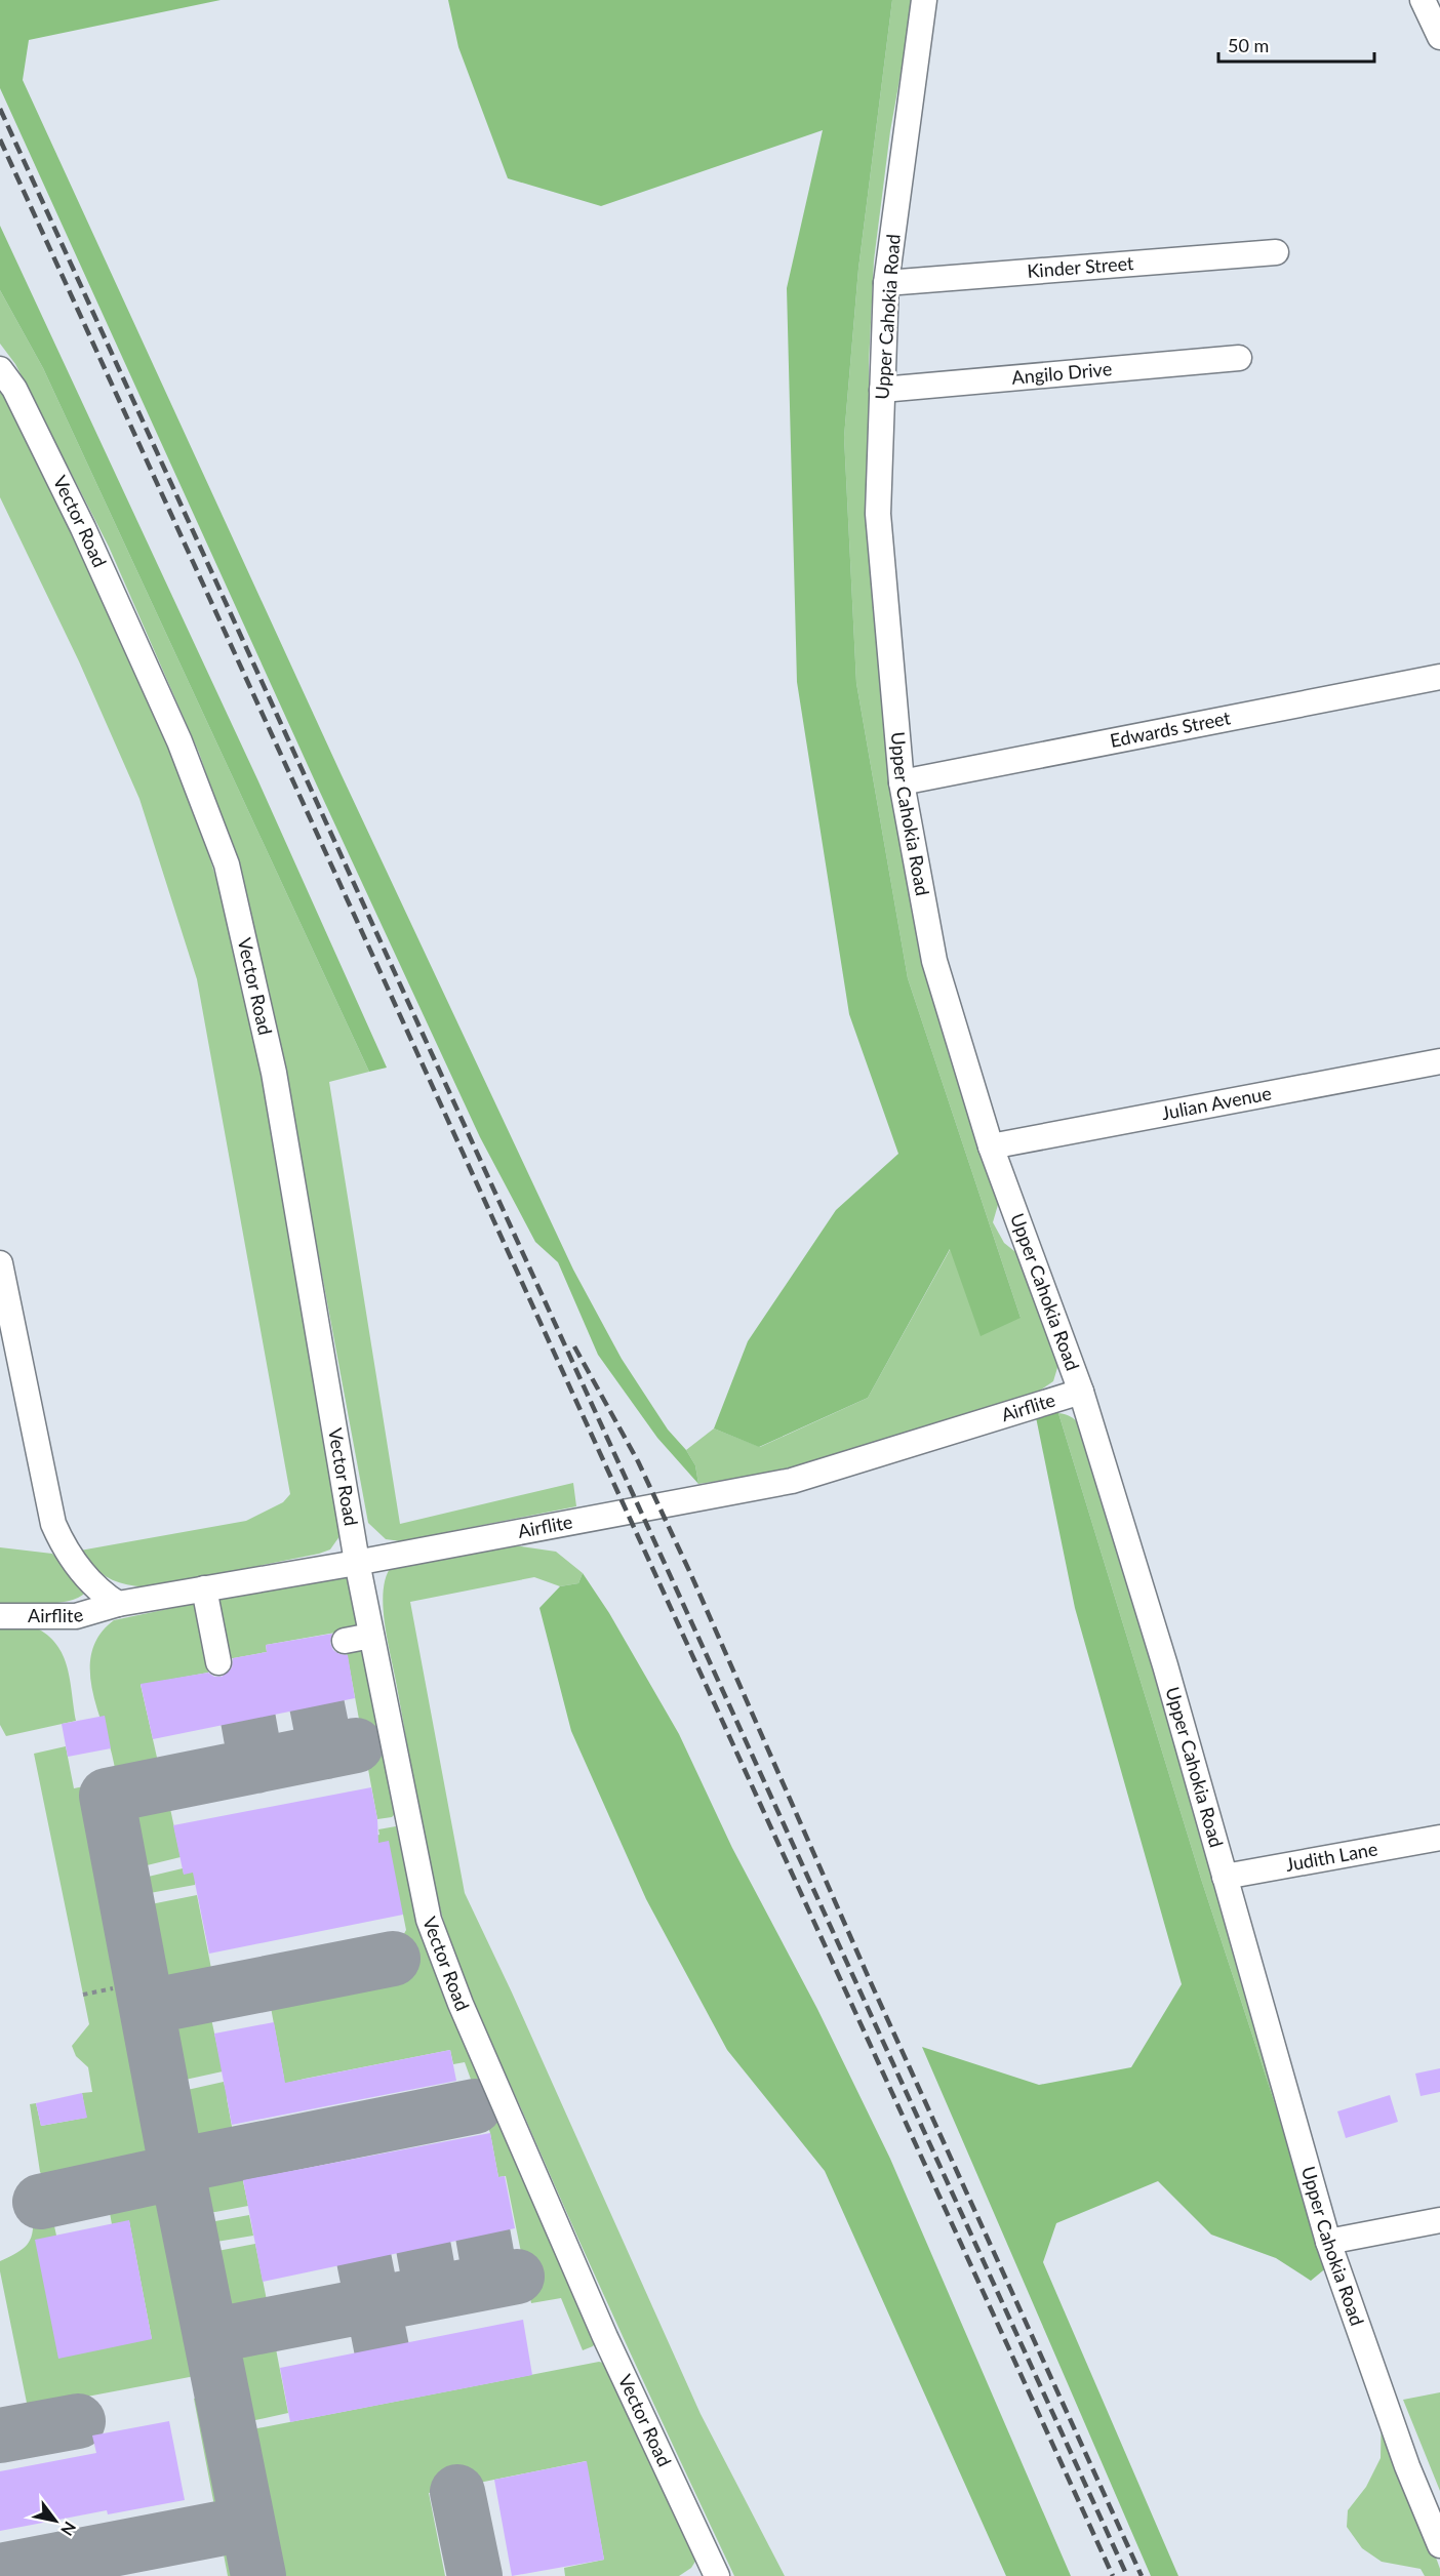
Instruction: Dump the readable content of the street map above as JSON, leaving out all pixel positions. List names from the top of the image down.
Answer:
{
  "streets": {
    "street": [
      "Kinder Street",
      "Upper Cahokia Road",
      "Angilo Drive",
      "Vector Road",
      "Edwards Street",
      "Julian Avenue",
      "Airflite",
      "Judith Lane"
    ]
  },
  "crossings": [
    ["Kinder Street", "Upper Cahokia Road"],
    ["Upper Cahokia Road", "Angilo Drive"],
    ["Upper Cahokia Road", "Edwards Street"],
    ["Upper Cahokia Road", "Julian Avenue"],
    ["Upper Cahokia Road", "Airflite"],
    ["Upper Cahokia Road", "Judith Lane"],
    ["Vector Road", "Airflite"]
  ],
  "scale_bar": "50 m",
  "north": "bottom right"
}
